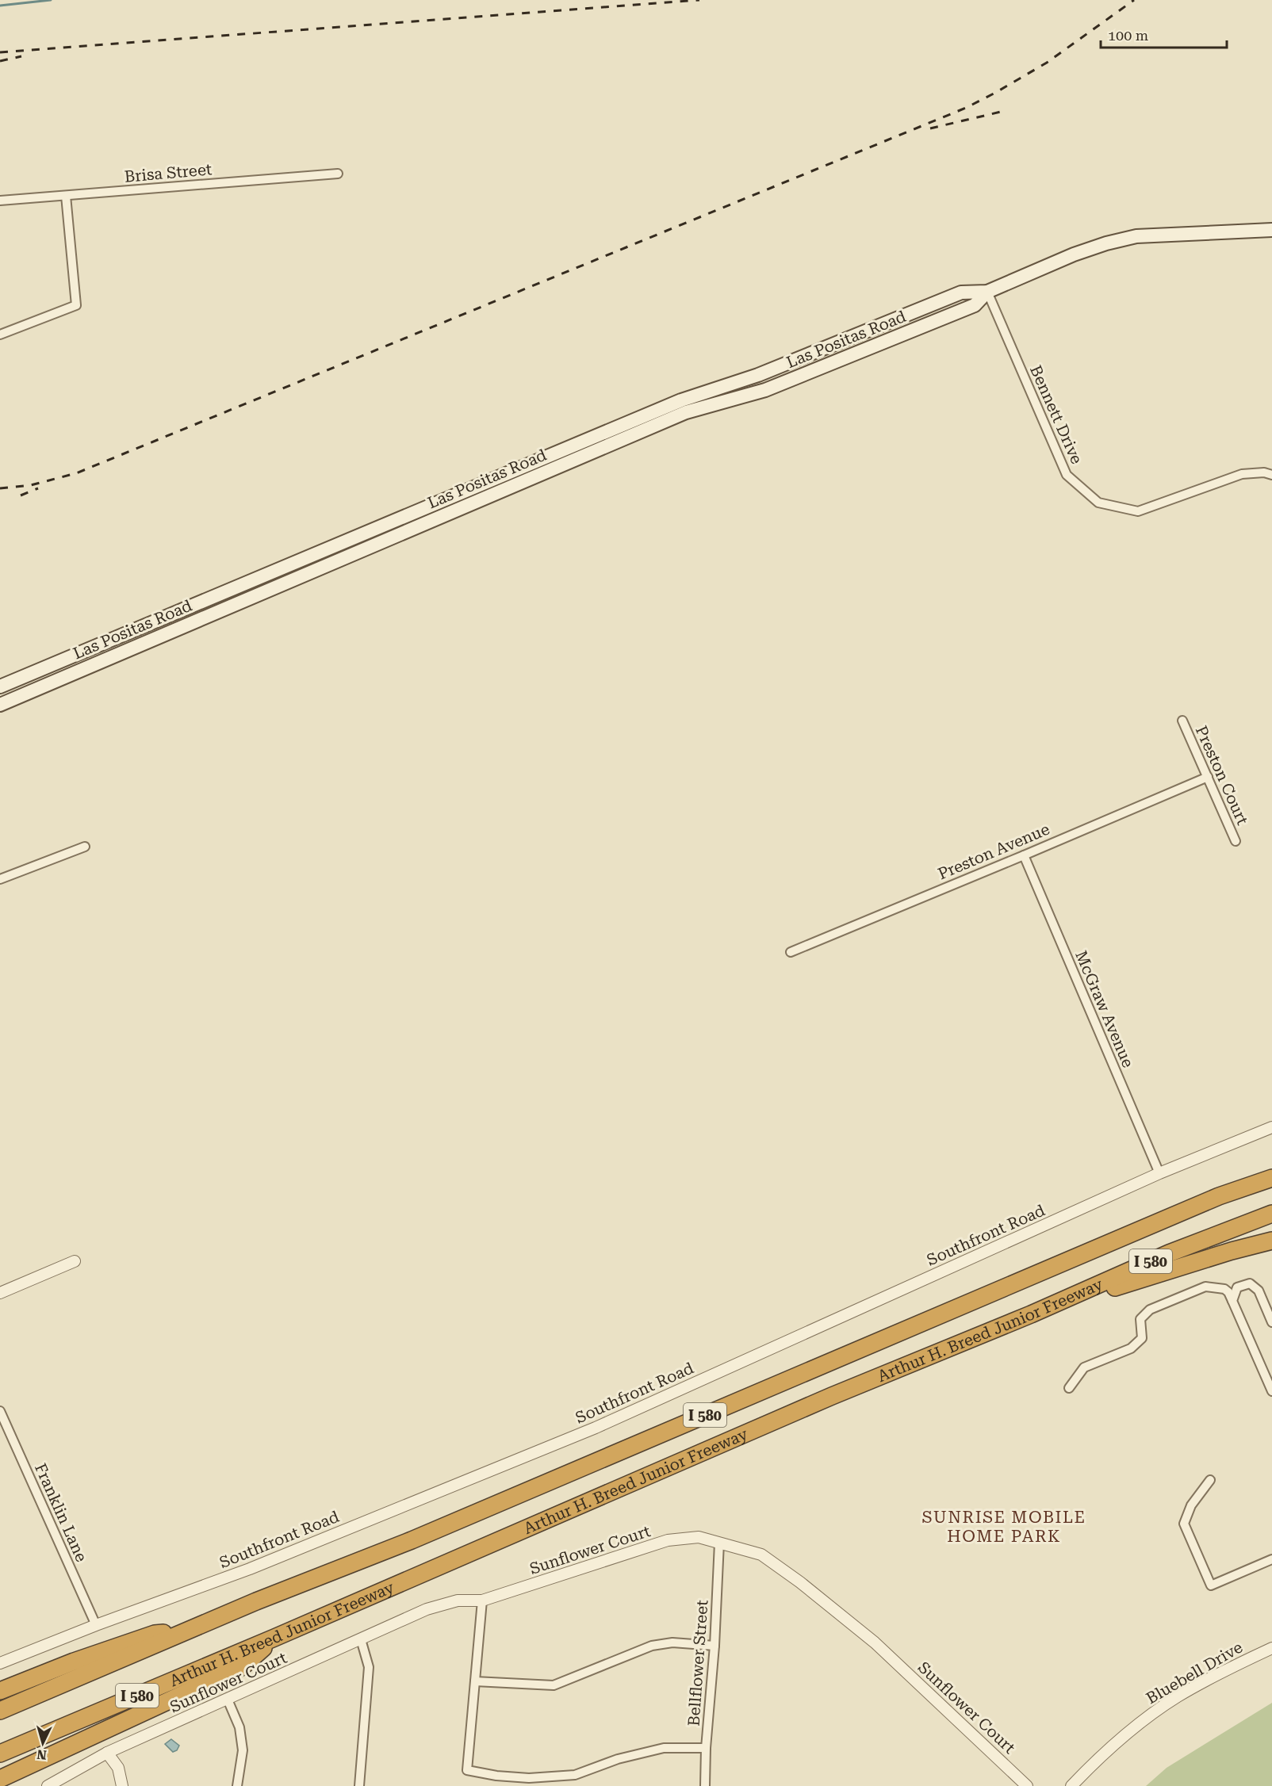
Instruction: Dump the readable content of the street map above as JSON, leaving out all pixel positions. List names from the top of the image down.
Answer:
{
  "streets": {
    "highway": ["I 580", "Arthur H. Breed Junior Freeway"],
    "main road": ["Las Positas Road"],
    "street": [
      "Brisa Street",
      "Bennett Drive",
      "Preston Court",
      "Preston Avenue",
      "McGraw Avenue",
      "Southfront Road",
      "Franklin Lane",
      "Sunflower Court",
      "Bellflower Street",
      "Bluebell Drive"
    ]
  },
  "crossings": [
    ["Las Positas Road", "Bennett Drive"],
    ["Preston Court", "Preston Avenue"],
    ["Preston Avenue", "McGraw Avenue"],
    ["McGraw Avenue", "Southfront Road"],
    ["Southfront Road", "Franklin Lane"],
    ["Sunflower Court", "Bellflower Street"]
  ],
  "districts": ["SUNRISE MOBILE HOME PARK"],
  "scale_bar": "100 m",
  "north": "bottom"
}
